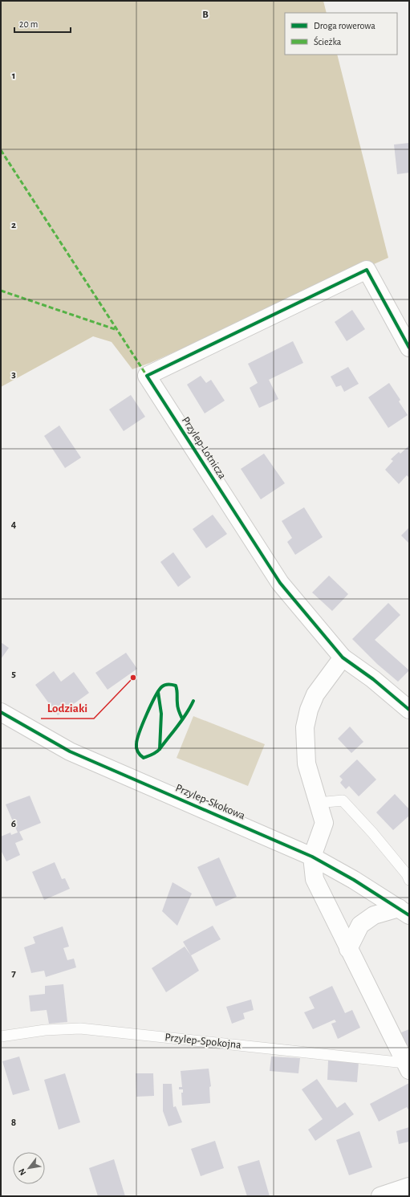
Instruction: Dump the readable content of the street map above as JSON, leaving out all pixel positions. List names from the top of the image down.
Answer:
{
  "streets": {
    "street": ["Przylep-Lotnicza", "Przylep-Skokowa", "Przylep-Spokojna"]
  },
  "crossings": [
    ["Przylep-Skokowa", "Przylep-Spokojna"]
  ],
  "places": ["Lodziaki"],
  "legend": ["Droga rowerowa", "Ścieżka"],
  "scale_bar": "20 m",
  "north": "bottom left",
  "grid": {
    "columns": ["B"],
    "rows": [
      "1",
      "2",
      "3",
      "4",
      "5",
      "6",
      "7",
      "8"
    ]
  }
}
